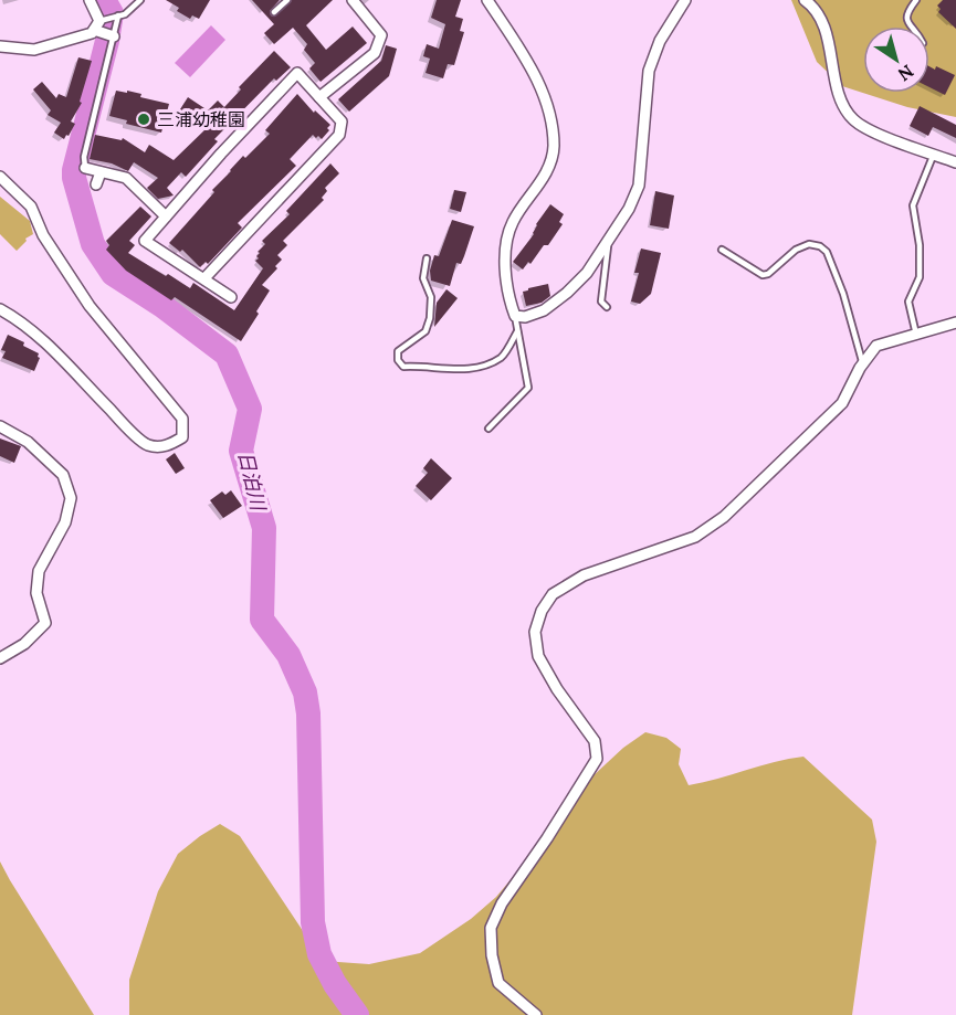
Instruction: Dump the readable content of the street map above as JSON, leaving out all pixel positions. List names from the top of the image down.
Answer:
{
  "water": ["日泊川"],
  "places": ["三浦幼稚園"],
  "north": "bottom right"
}
